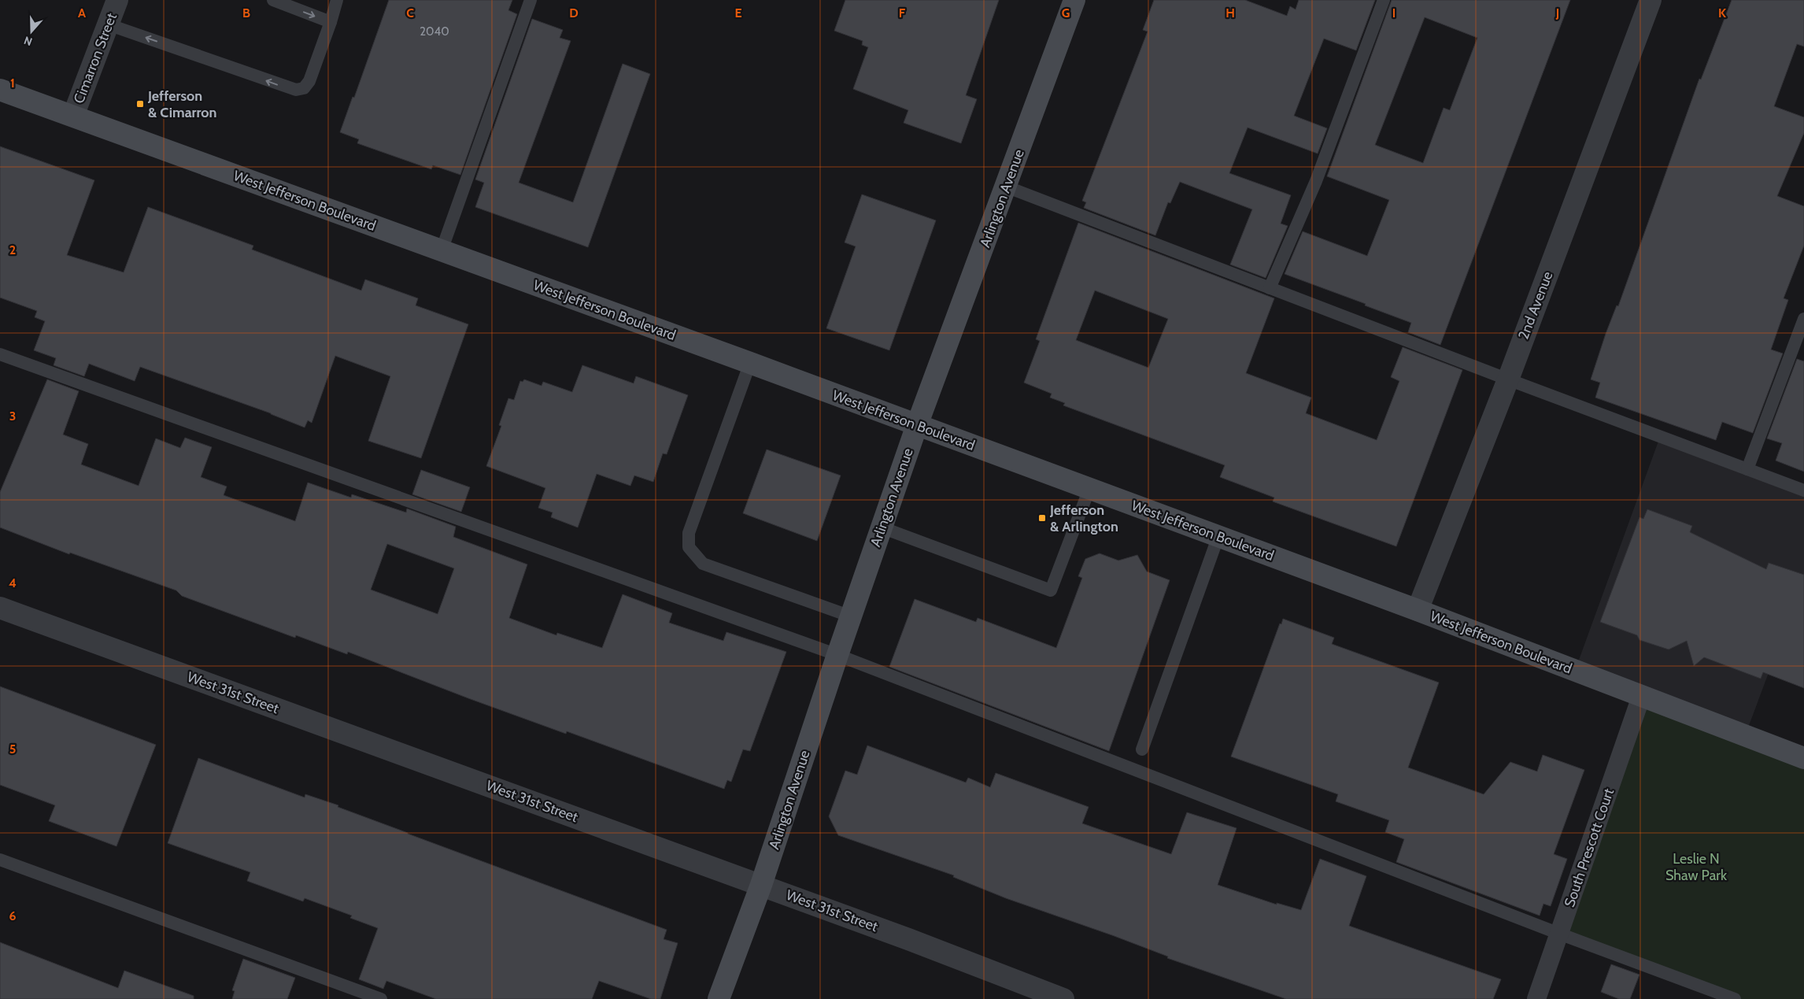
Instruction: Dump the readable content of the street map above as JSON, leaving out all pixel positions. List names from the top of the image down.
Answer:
{
  "streets": {
    "main road": ["Arlington Avenue", "West Jefferson Boulevard"],
    "street": [
      "Cimarron Street",
      "2nd Avenue",
      "West 31st Street",
      "South Prescott Court"
    ]
  },
  "crossings": [
    ["Cimarron Street", "West Jefferson Boulevard"],
    ["Arlington Avenue", "West Jefferson Boulevard"],
    ["Arlington Avenue", "West 31st Street"],
    ["West Jefferson Boulevard", "2nd Avenue"],
    ["West Jefferson Boulevard", "South Prescott Court"]
  ],
  "parks": ["Leslie N Shaw Park"],
  "places": {
    "transit": ["Jefferson & Cimarron", "Jefferson & Arlington"]
  },
  "house_numbers": ["2040"],
  "north": "bottom",
  "grid": {
    "columns": [
      "A",
      "B",
      "C",
      "D",
      "E",
      "F",
      "G",
      "H",
      "I",
      "J",
      "K"
    ],
    "rows": [
      "1",
      "2",
      "3",
      "4",
      "5",
      "6"
    ]
  }
}
